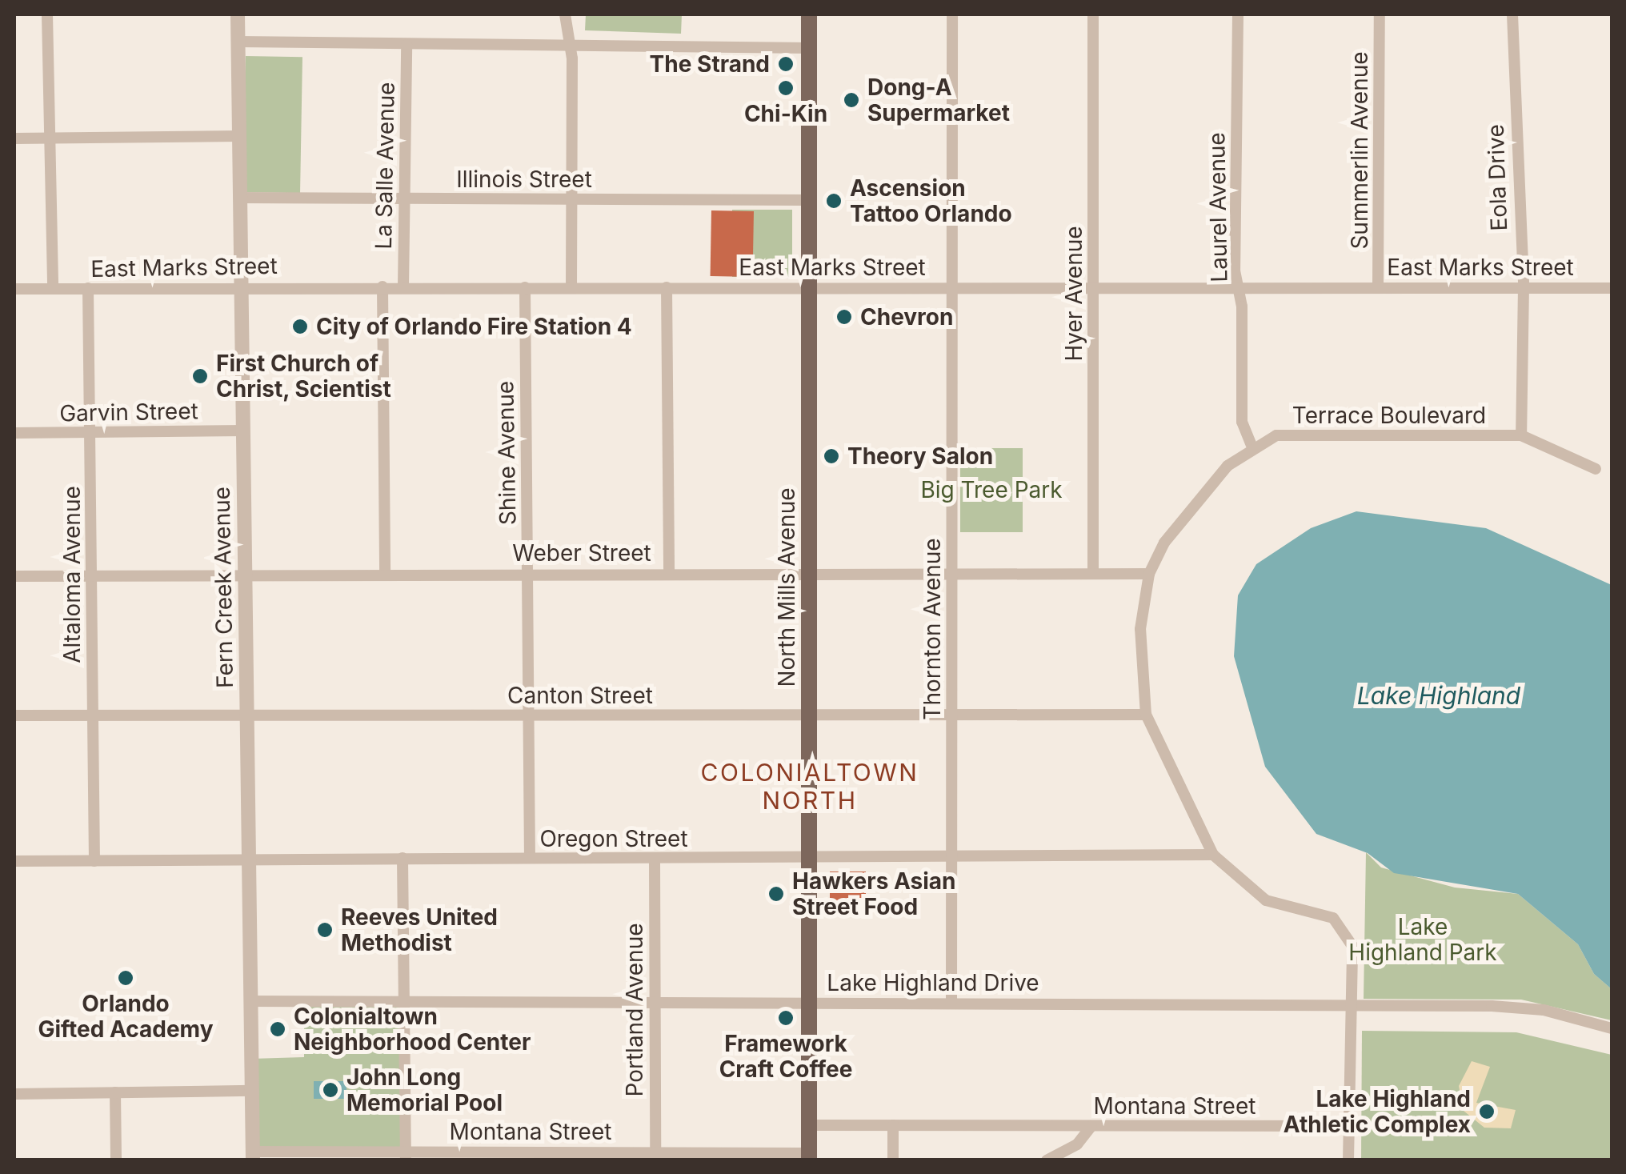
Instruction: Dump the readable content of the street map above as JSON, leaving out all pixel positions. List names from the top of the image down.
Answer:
{
  "streets": {
    "main road": ["North Mills Avenue"],
    "street": [
      "Summerlin Avenue",
      "La Salle Avenue",
      "Eola Drive",
      "Illinois Street",
      "Laurel Avenue",
      "East Marks Street",
      "Hyer Avenue",
      "Garvin Street",
      "Terrace Boulevard",
      "Shine Avenue",
      "Weber Street",
      "Altaloma Avenue",
      "Fern Creek Avenue",
      "Thornton Avenue",
      "Canton Street",
      "Oregon Street",
      "Lake Highland Drive",
      "Portland Avenue",
      "Montana Street"
    ]
  },
  "crossings": [
    ["Summerlin Avenue", "East Marks Street"],
    ["La Salle Avenue", "Illinois Street"],
    ["La Salle Avenue", "East Marks Street"],
    ["Eola Drive", "East Marks Street"],
    ["Eola Drive", "Terrace Boulevard"],
    ["Illinois Street", "Fern Creek Avenue"],
    ["Illinois Street", "North Mills Avenue"],
    ["Laurel Avenue", "East Marks Street"],
    ["Laurel Avenue", "Terrace Boulevard"],
    ["East Marks Street", "Hyer Avenue"],
    ["East Marks Street", "Shine Avenue"],
    ["East Marks Street", "Altaloma Avenue"],
    ["East Marks Street", "Fern Creek Avenue"],
    ["East Marks Street", "North Mills Avenue"],
    ["East Marks Street", "Thornton Avenue"],
    ["Hyer Avenue", "Weber Street"],
    ["Garvin Street", "Altaloma Avenue"],
    ["Garvin Street", "Fern Creek Avenue"],
    ["Shine Avenue", "Weber Street"],
    ["Shine Avenue", "Canton Street"],
    ["Shine Avenue", "Oregon Street"],
    ["Weber Street", "Altaloma Avenue"],
    ["Weber Street", "Fern Creek Avenue"],
    ["Weber Street", "North Mills Avenue"],
    ["Weber Street", "Thornton Avenue"],
    ["Altaloma Avenue", "Canton Street"],
    ["Altaloma Avenue", "Oregon Street"],
    ["Fern Creek Avenue", "Canton Street"],
    ["Fern Creek Avenue", "Oregon Street"],
    ["Fern Creek Avenue", "Lake Highland Drive"],
    ["Fern Creek Avenue", "Montana Street"],
    ["North Mills Avenue", "Canton Street"],
    ["North Mills Avenue", "Oregon Street"],
    ["North Mills Avenue", "Lake Highland Drive"],
    ["North Mills Avenue", "Montana Street"],
    ["Thornton Avenue", "Canton Street"],
    ["Thornton Avenue", "Oregon Street"],
    ["Thornton Avenue", "Lake Highland Drive"],
    ["Oregon Street", "Portland Avenue"],
    ["Lake Highland Drive", "Portland Avenue"],
    ["Portland Avenue", "Montana Street"]
  ],
  "districts": ["COLONIALTOWN NORTH"],
  "water": ["Lake Highland"],
  "parks": ["Big Tree Park", "Lake Highland Park"],
  "places": [
    "The Strand",
    "Chi-Kin",
    "Dong-A Supermarket",
    "Ascension Tattoo Orlando",
    "Chevron",
    "City of Orlando Fire Station 4",
    "First Church of Christ, Scientist",
    "Theory Salon",
    "Hawkers Asian Street Food",
    "Reeves United Methodist",
    "Orlando Gifted Academy",
    "Framework Craft Coffee",
    "Colonialtown Neighborhood Center",
    "John Long Memorial Pool",
    "Lake Highland Athletic Complex"
  ]
}
